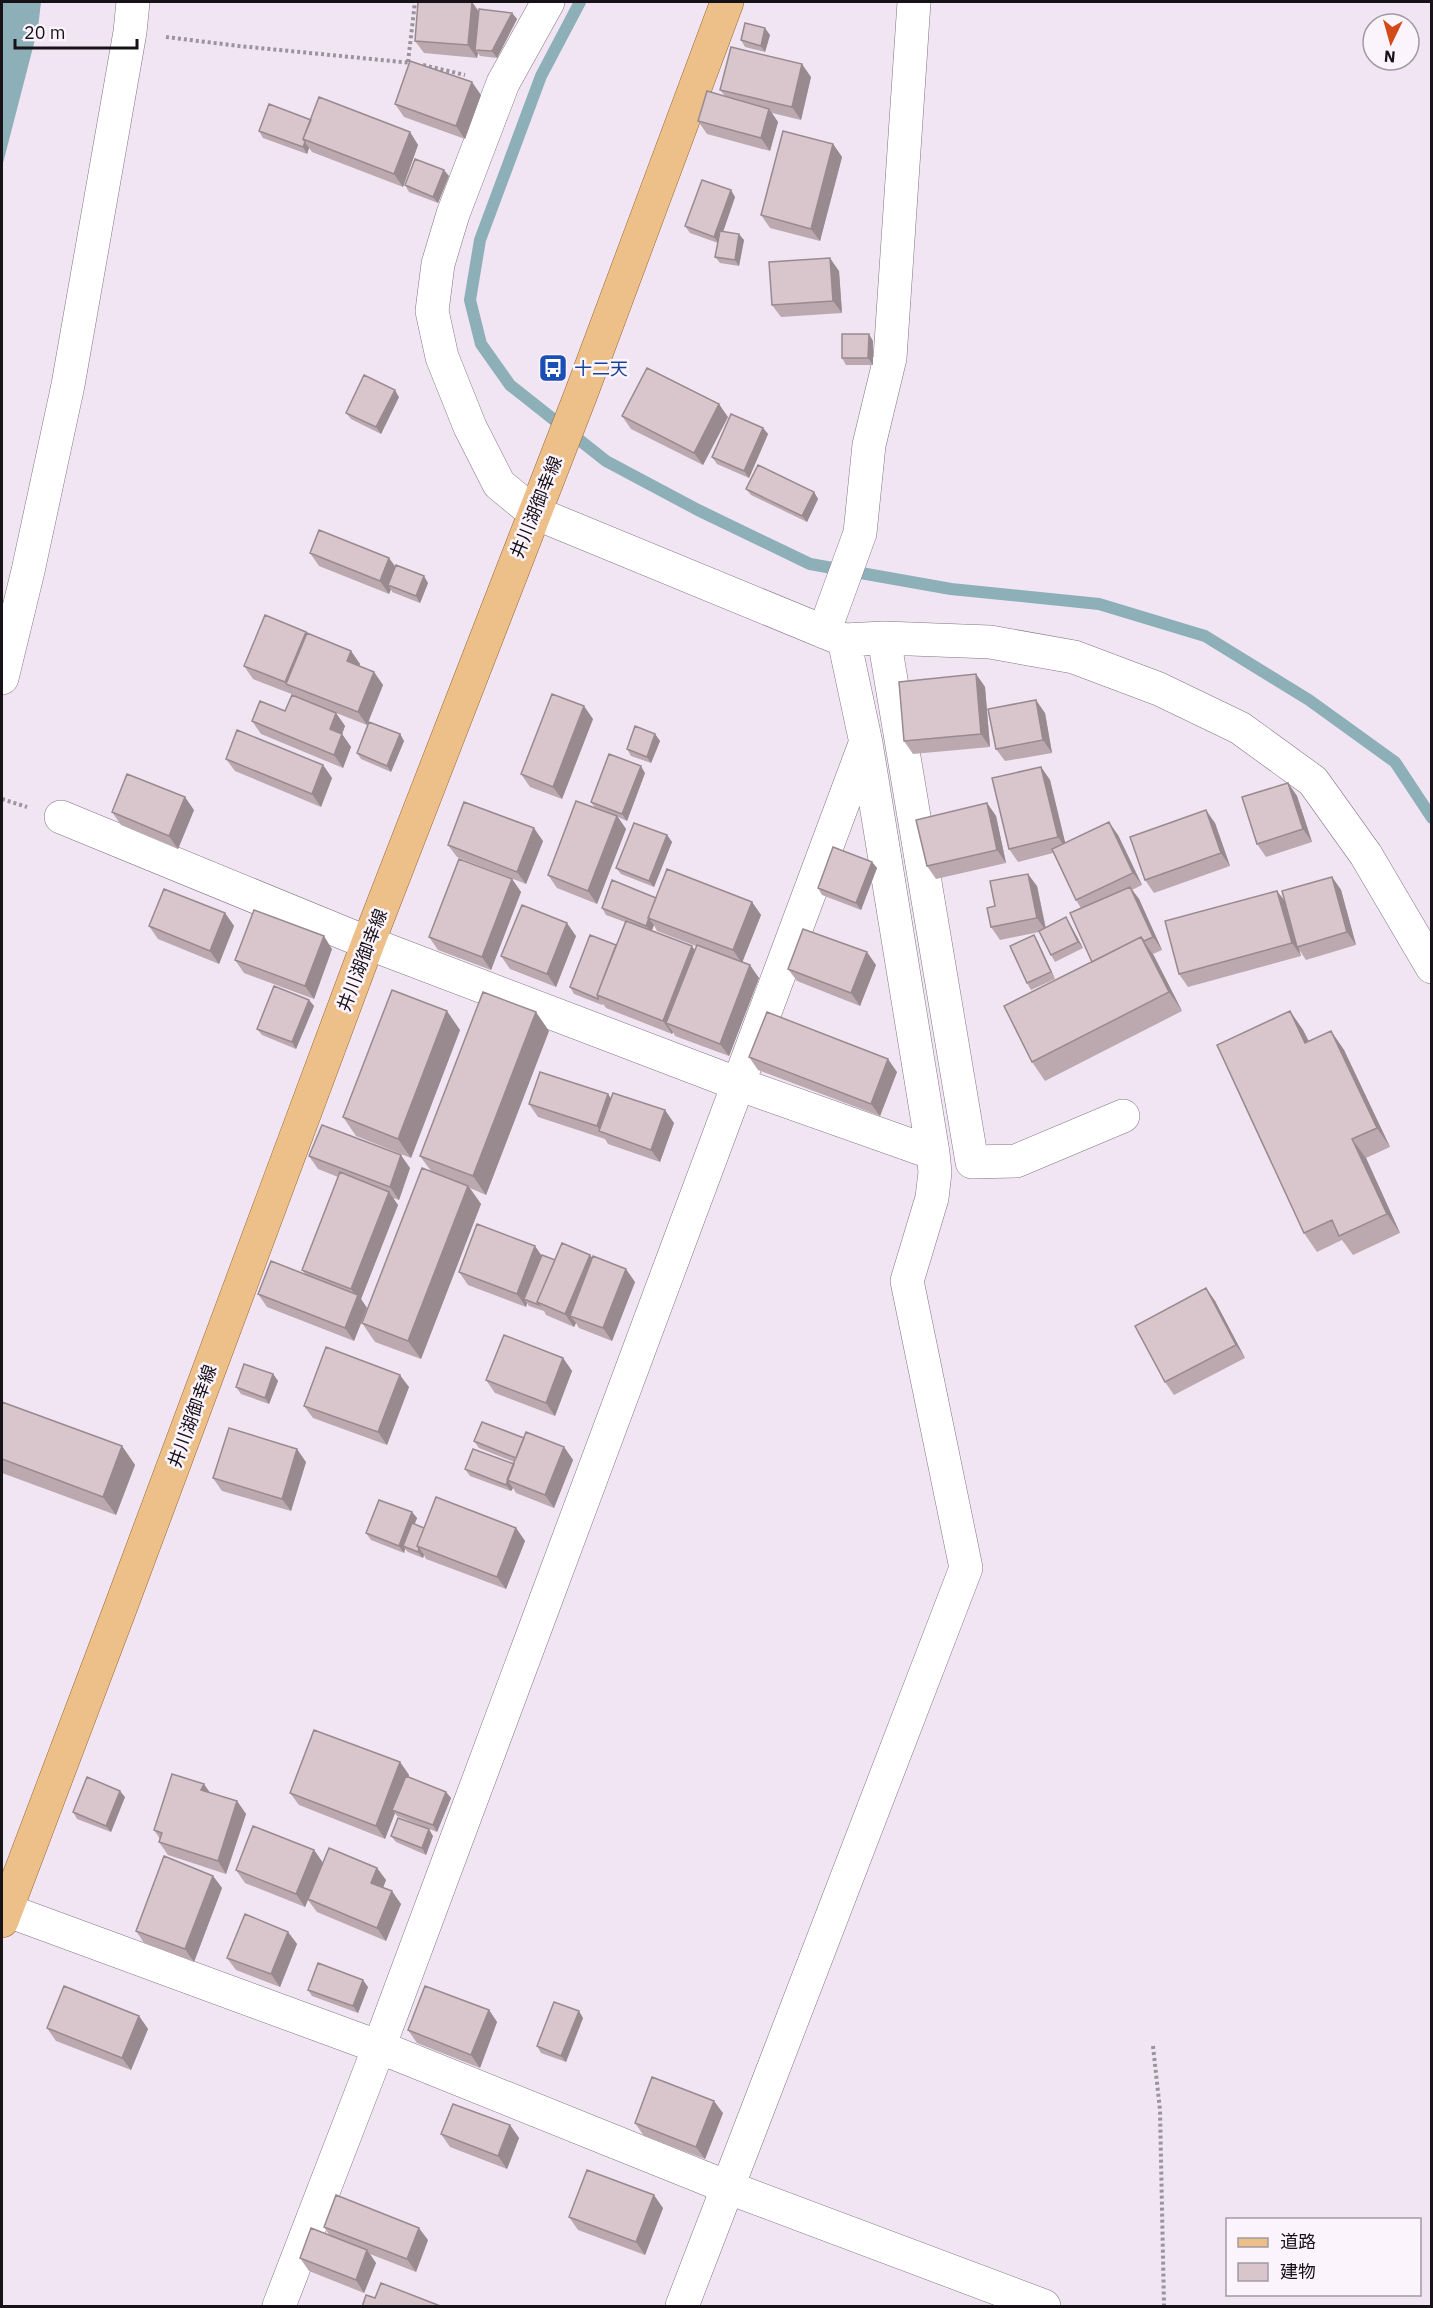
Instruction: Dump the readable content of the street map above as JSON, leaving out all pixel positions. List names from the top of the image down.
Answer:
{
  "streets": {
    "main road": ["井川湖御幸線"]
  },
  "places": {
    "bus stop": ["十二天"]
  },
  "legend": ["道路", "建物"],
  "scale_bar": "20 m",
  "north": "bottom"
}
